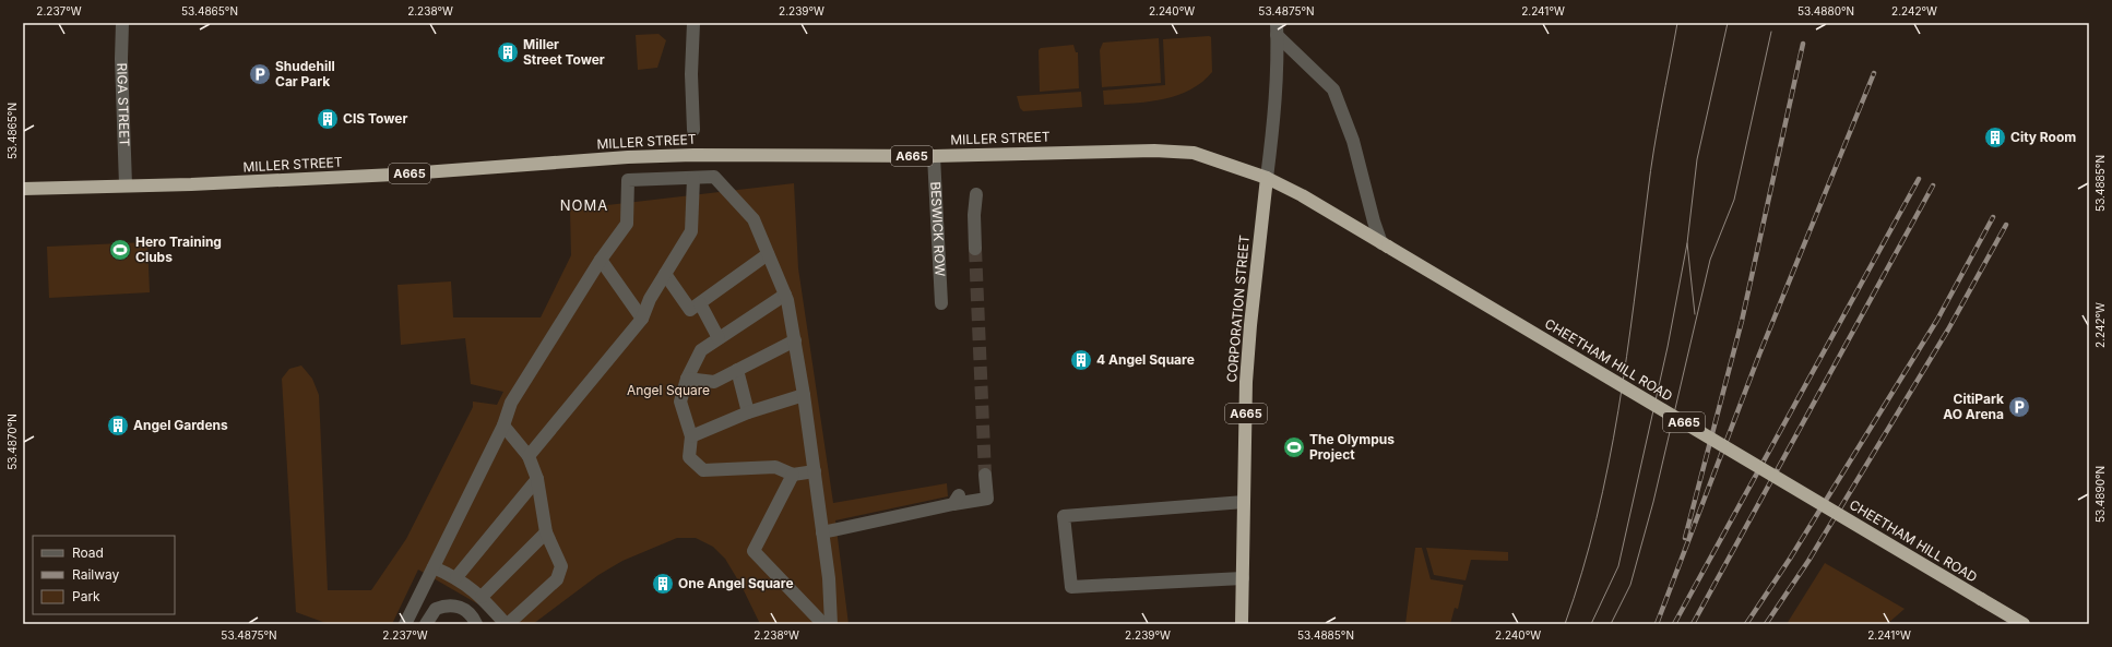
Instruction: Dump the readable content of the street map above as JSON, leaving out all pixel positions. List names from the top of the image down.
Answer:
{
  "streets": {
    "highway": [
      "MILLER STREET",
      "A665",
      "CORPORATION STREET",
      "CHEETHAM HILL ROAD"
    ],
    "street": ["RIGA STREET", "BESWICK ROW"]
  },
  "crossings": [
    ["RIGA STREET", "MILLER STREET"],
    ["MILLER STREET", "BESWICK ROW"],
    ["MILLER STREET", "CORPORATION STREET"],
    ["MILLER STREET", "CHEETHAM HILL ROAD"],
    ["CORPORATION STREET", "CHEETHAM HILL ROAD"]
  ],
  "districts": ["NOMA"],
  "parks": ["Angel Square"],
  "places": {
    "building": [
      "Miller Street Tower",
      "CIS Tower",
      "City Room",
      "4 Angel Square",
      "Angel Gardens",
      "One Angel Square"
    ],
    "parking": ["Shudehill Car Park", "CitiPark AO Arena"],
    "sports": ["Hero Training Clubs", "The Olympus Project"]
  },
  "legend": ["Road", "Railway", "Park"],
  "coordinates": [
    "2.237°W",
    "53.4865°N",
    "2.238°W",
    "2.239°W",
    "2.240°W",
    "53.4875°N",
    "2.241°W",
    "53.4880°N",
    "2.242°W",
    "53.4885°N",
    "53.4870°N",
    "53.4890°N"
  ]
}
